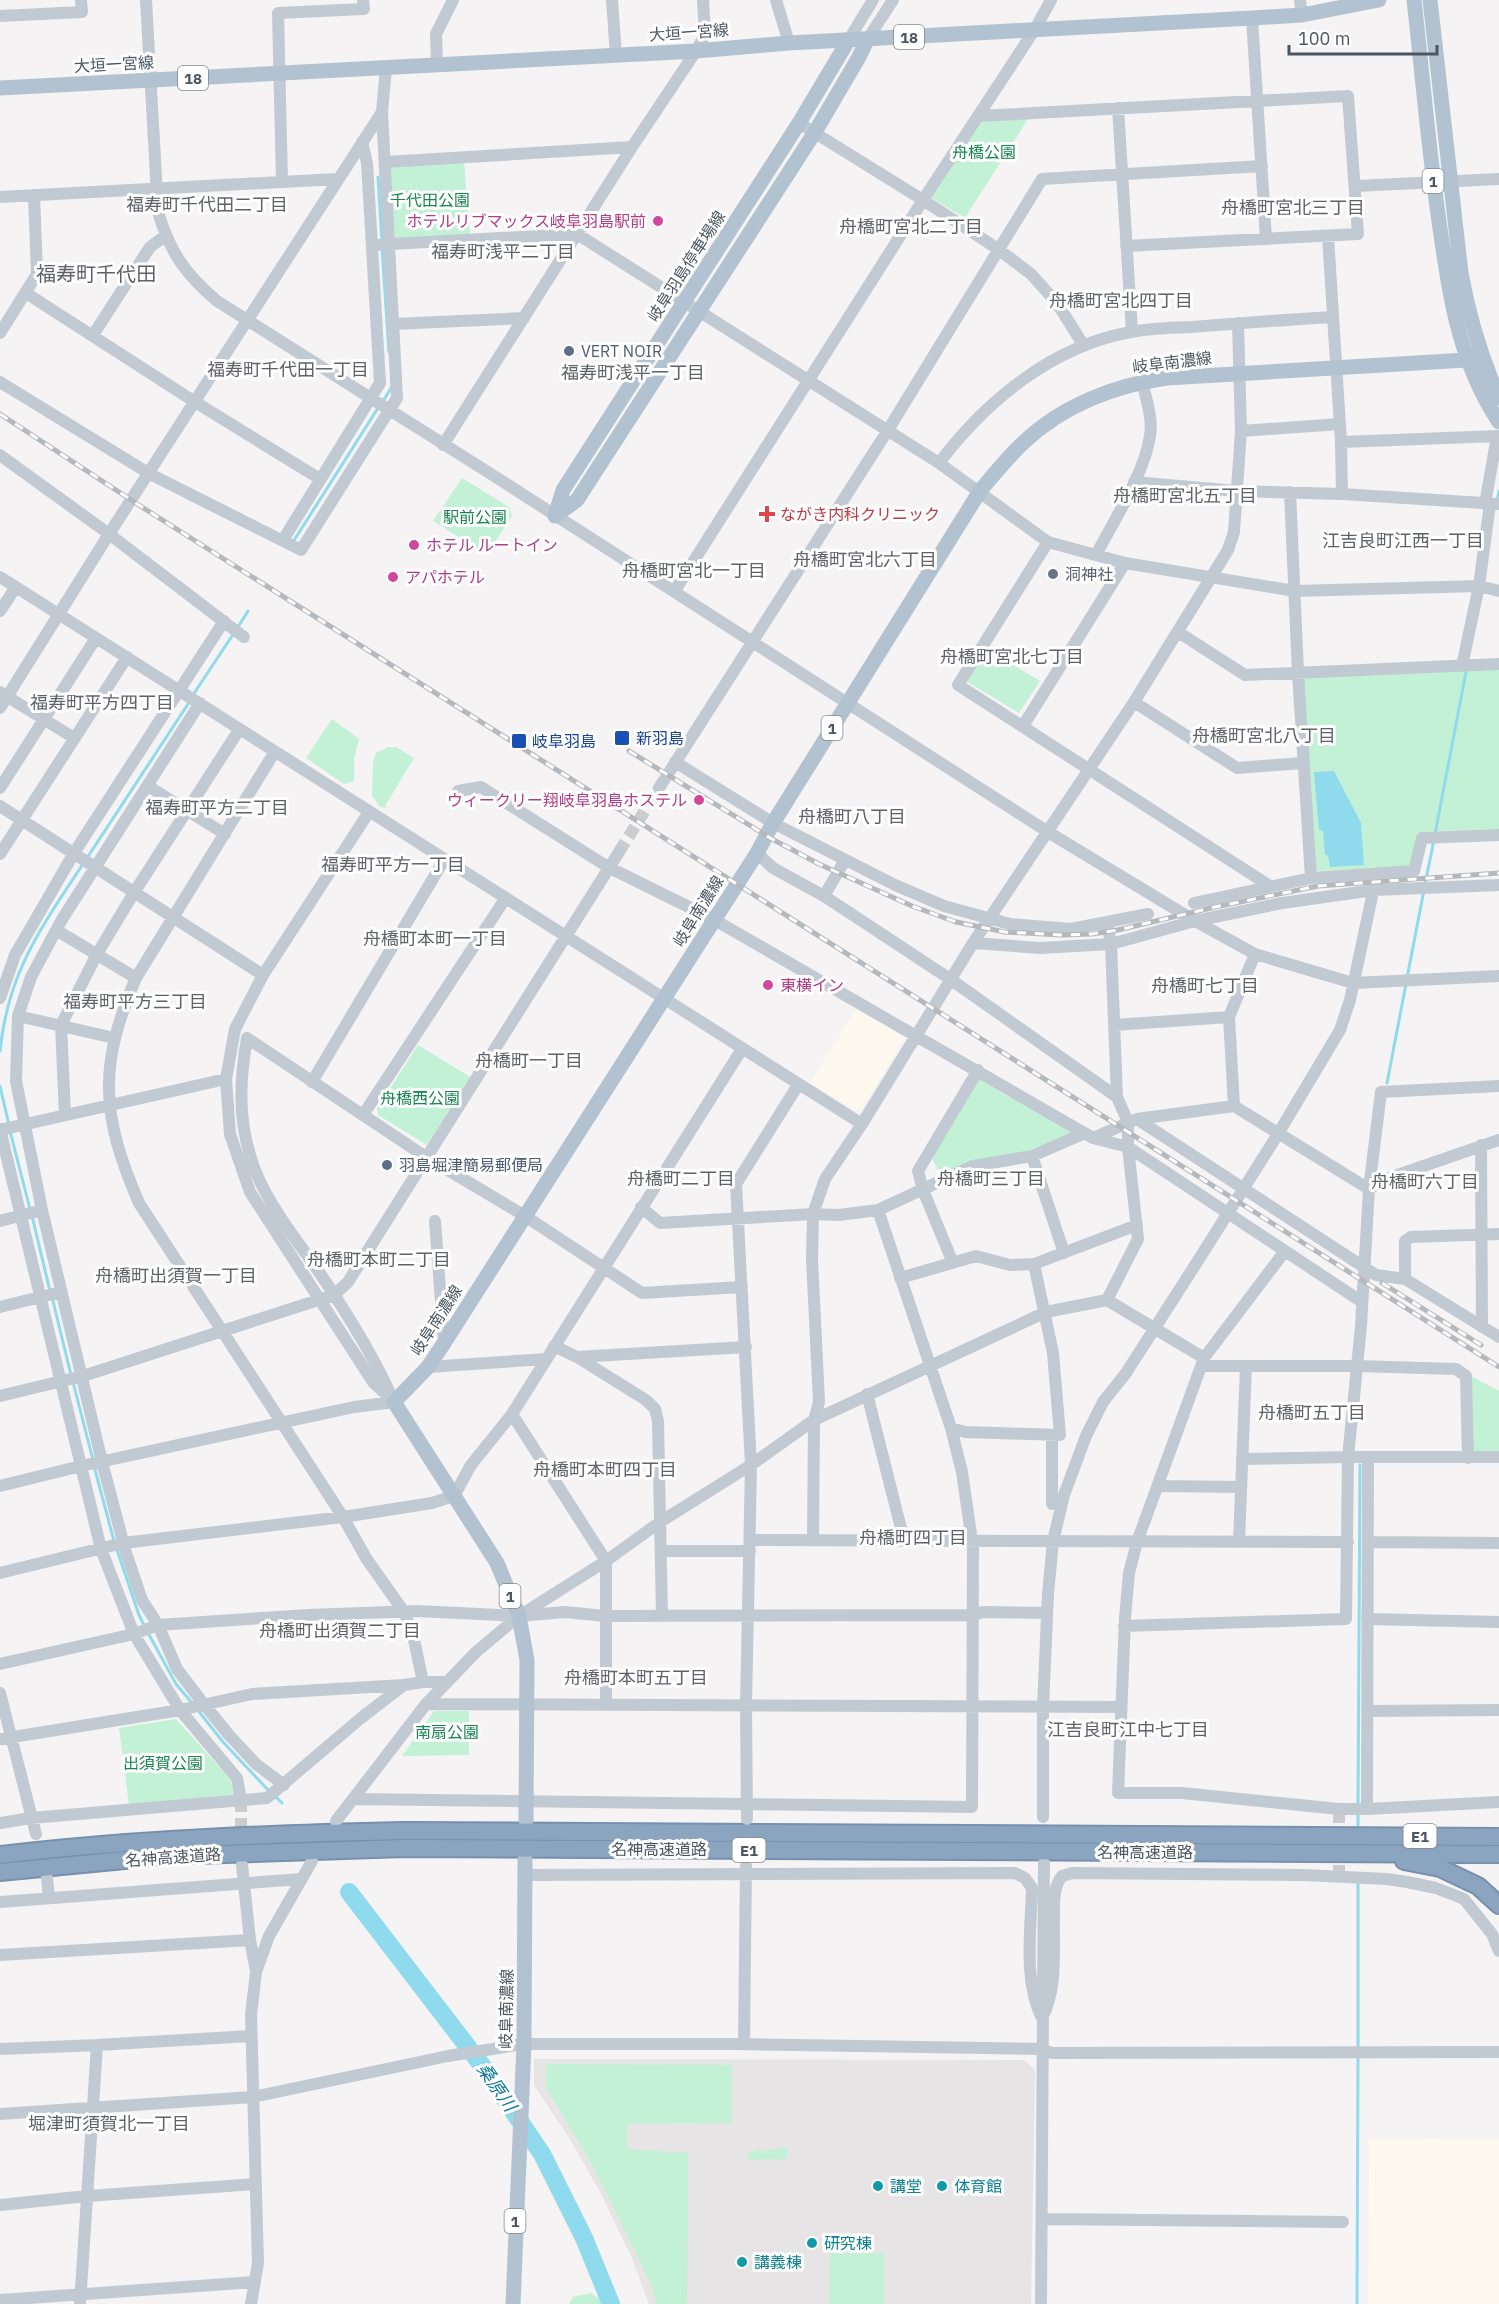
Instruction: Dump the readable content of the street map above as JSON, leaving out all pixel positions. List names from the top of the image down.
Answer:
{
  "streets": {
    "highway": ["E1", "名神高速道路"],
    "main road": [
      "大垣一宮線",
      "18",
      "1",
      "岐阜羽島停車場線",
      "岐阜南濃線"
    ]
  },
  "crossings": [
    ["大垣一宮線", "岐阜羽島停車場線"],
    ["1", "岐阜南濃線"]
  ],
  "districts": [
    "福寿町千代田二丁目",
    "舟橋町宮北三丁目",
    "舟橋町宮北二丁目",
    "福寿町浅平二丁目",
    "福寿町千代田",
    "舟橋町宮北四丁目",
    "福寿町千代田一丁目",
    "福寿町浅平一丁目",
    "舟橋町宮北五丁目",
    "江吉良町江西一丁目",
    "舟橋町宮北六丁目",
    "舟橋町宮北一丁目",
    "舟橋町宮北七丁目",
    "福寿町平方四丁目",
    "舟橋町宮北八丁目",
    "福寿町平方二丁目",
    "舟橋町八丁目",
    "福寿町平方一丁目",
    "舟橋町本町一丁目",
    "舟橋町七丁目",
    "福寿町平方三丁目",
    "舟橋町一丁目",
    "舟橋町二丁目",
    "舟橋町三丁目",
    "舟橋町六丁目",
    "舟橋町本町二丁目",
    "舟橋町出須賀一丁目",
    "舟橋町五丁目",
    "舟橋町本町四丁目",
    "舟橋町四丁目",
    "舟橋町出須賀二丁目",
    "舟橋町本町五丁目",
    "江吉良町江中七丁目",
    "堀津町須賀北一丁目"
  ],
  "water": ["桑原川"],
  "parks": [
    "舟橋公園",
    "千代田公園",
    "駅前公園",
    "舟橋西公園",
    "南扇公園",
    "出須賀公園"
  ],
  "places": {
    "other": [
      "ホテルリブマックス岐阜羽島駅前",
      "VERT NOIR",
      "ホテル ルートイン",
      "洞神社",
      "アパホテル",
      "ウィークリー翔岐阜羽島ホステル",
      "東横イン",
      "羽島堀津簡易郵便局",
      "講堂",
      "体育館",
      "研究棟",
      "講義棟"
    ],
    "health": ["ながき内科クリニック"],
    "transit": ["新羽島", "岐阜羽島"]
  },
  "scale_bar": "100 m"
}
